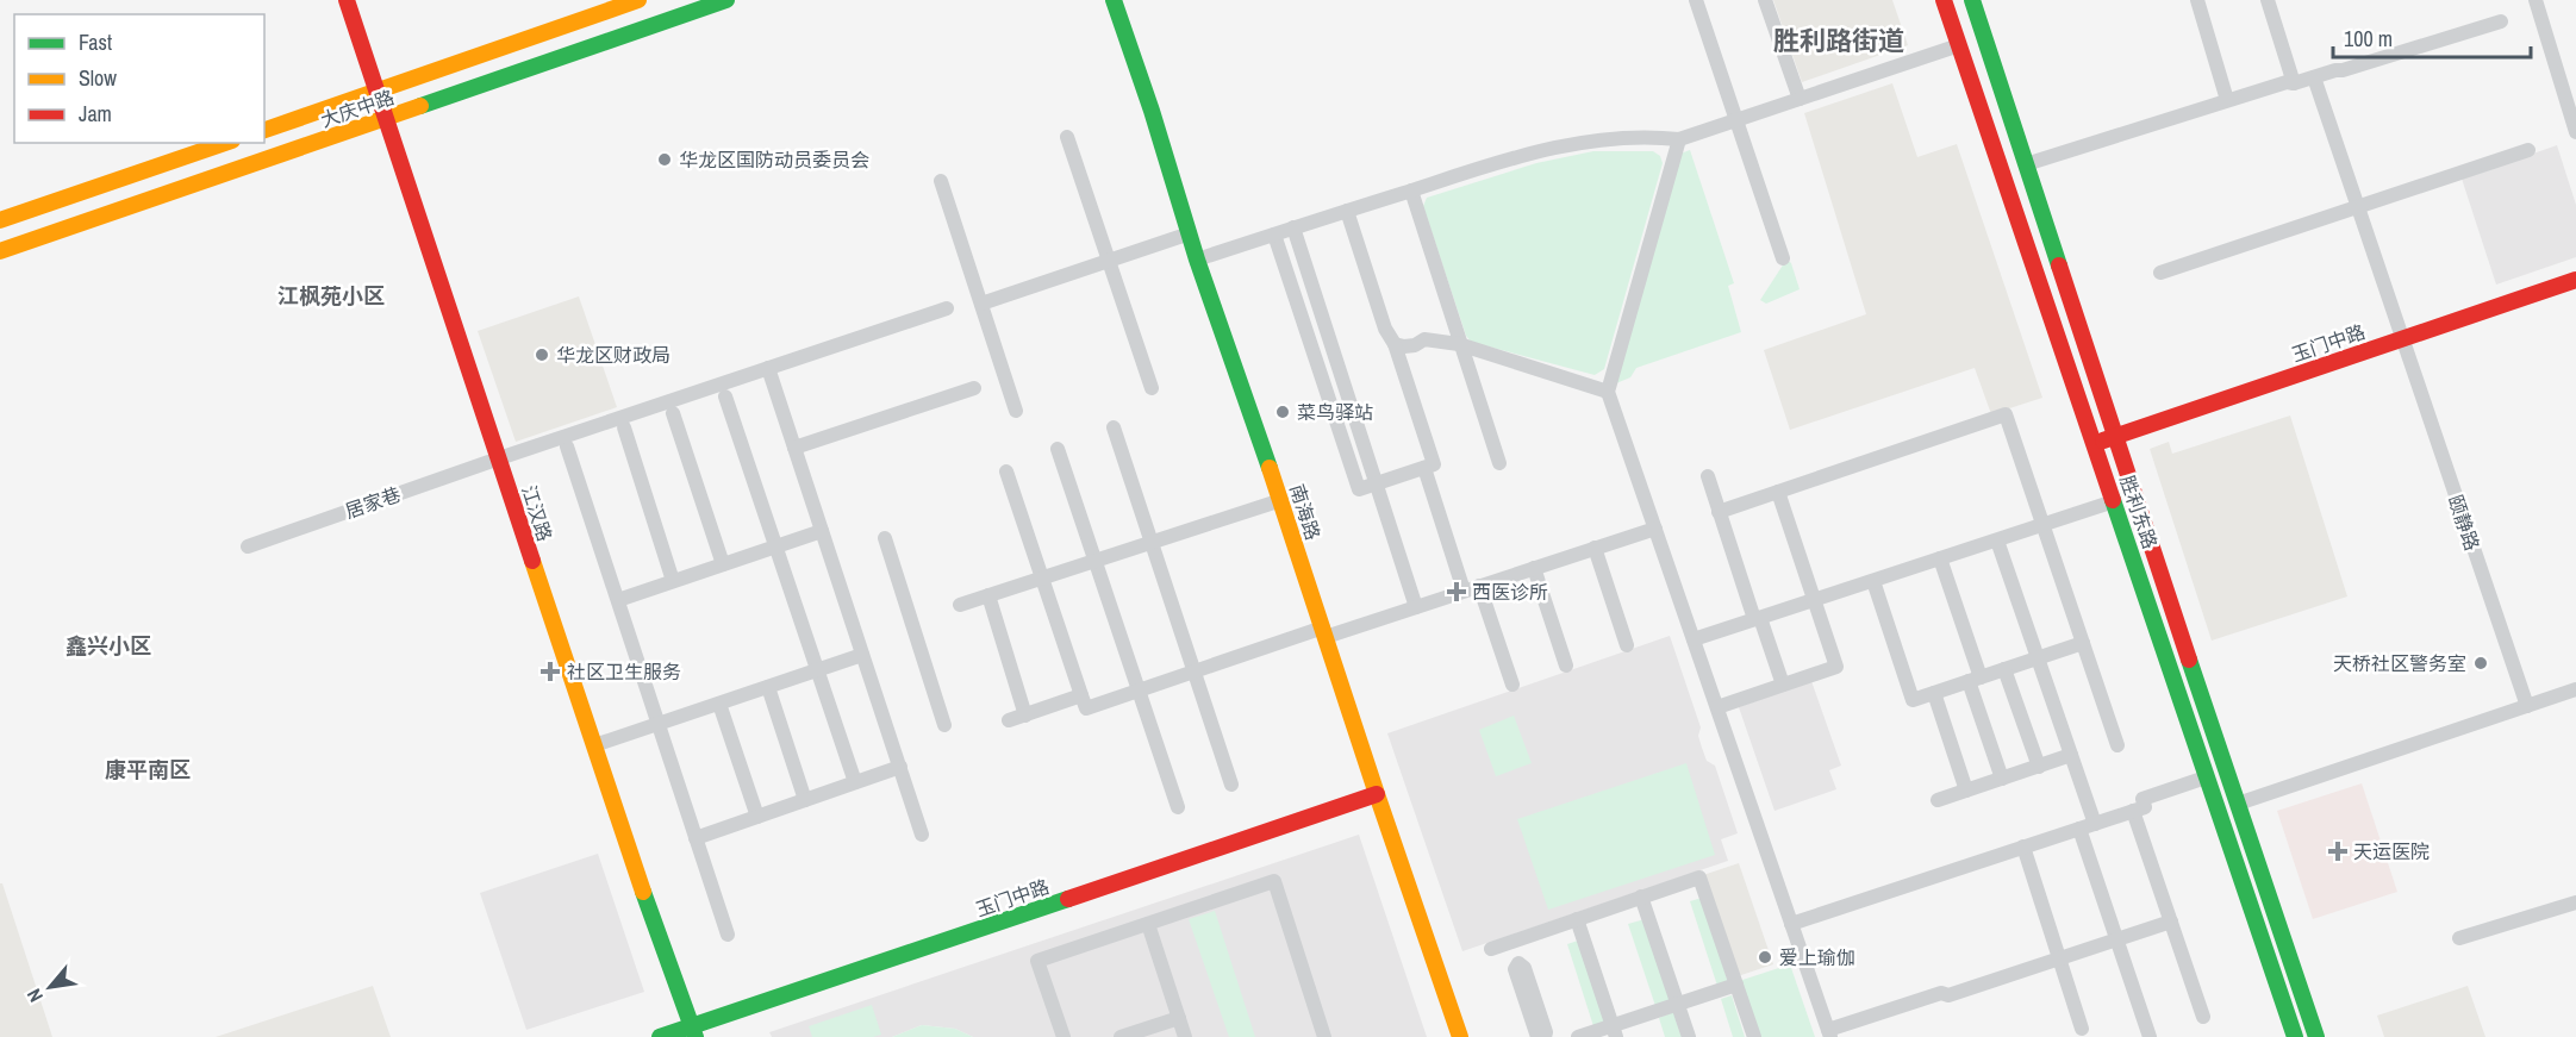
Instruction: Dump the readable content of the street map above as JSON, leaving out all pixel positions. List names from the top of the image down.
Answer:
{
  "streets": {
    "main road": [
      "大庆中路",
      "玉门中路",
      "南海路",
      "胜利东路",
      "江汉路"
    ],
    "street": ["居家巷", "颐静路"]
  },
  "crossings": [
    ["大庆中路", "江汉路"],
    ["玉门中路", "南海路"],
    ["玉门中路", "胜利东路"],
    ["玉门中路", "江汉路"],
    ["玉门中路", "颐静路"],
    ["居家巷", "江汉路"]
  ],
  "districts": [
    "胜利路街道",
    "江枫苑小区",
    "鑫兴小区",
    "康平南区"
  ],
  "places": {
    "other": [
      "华龙区国防动员委员会",
      "华龙区财政局",
      "菜鸟驿站",
      "天桥社区警务室",
      "爱上瑜伽"
    ],
    "health": ["西医诊所", "社区卫生服务", "天运医院"]
  },
  "legend": ["Fast", "Slow", "Jam"],
  "scale_bar": "100 m",
  "north": "bottom left"
}
